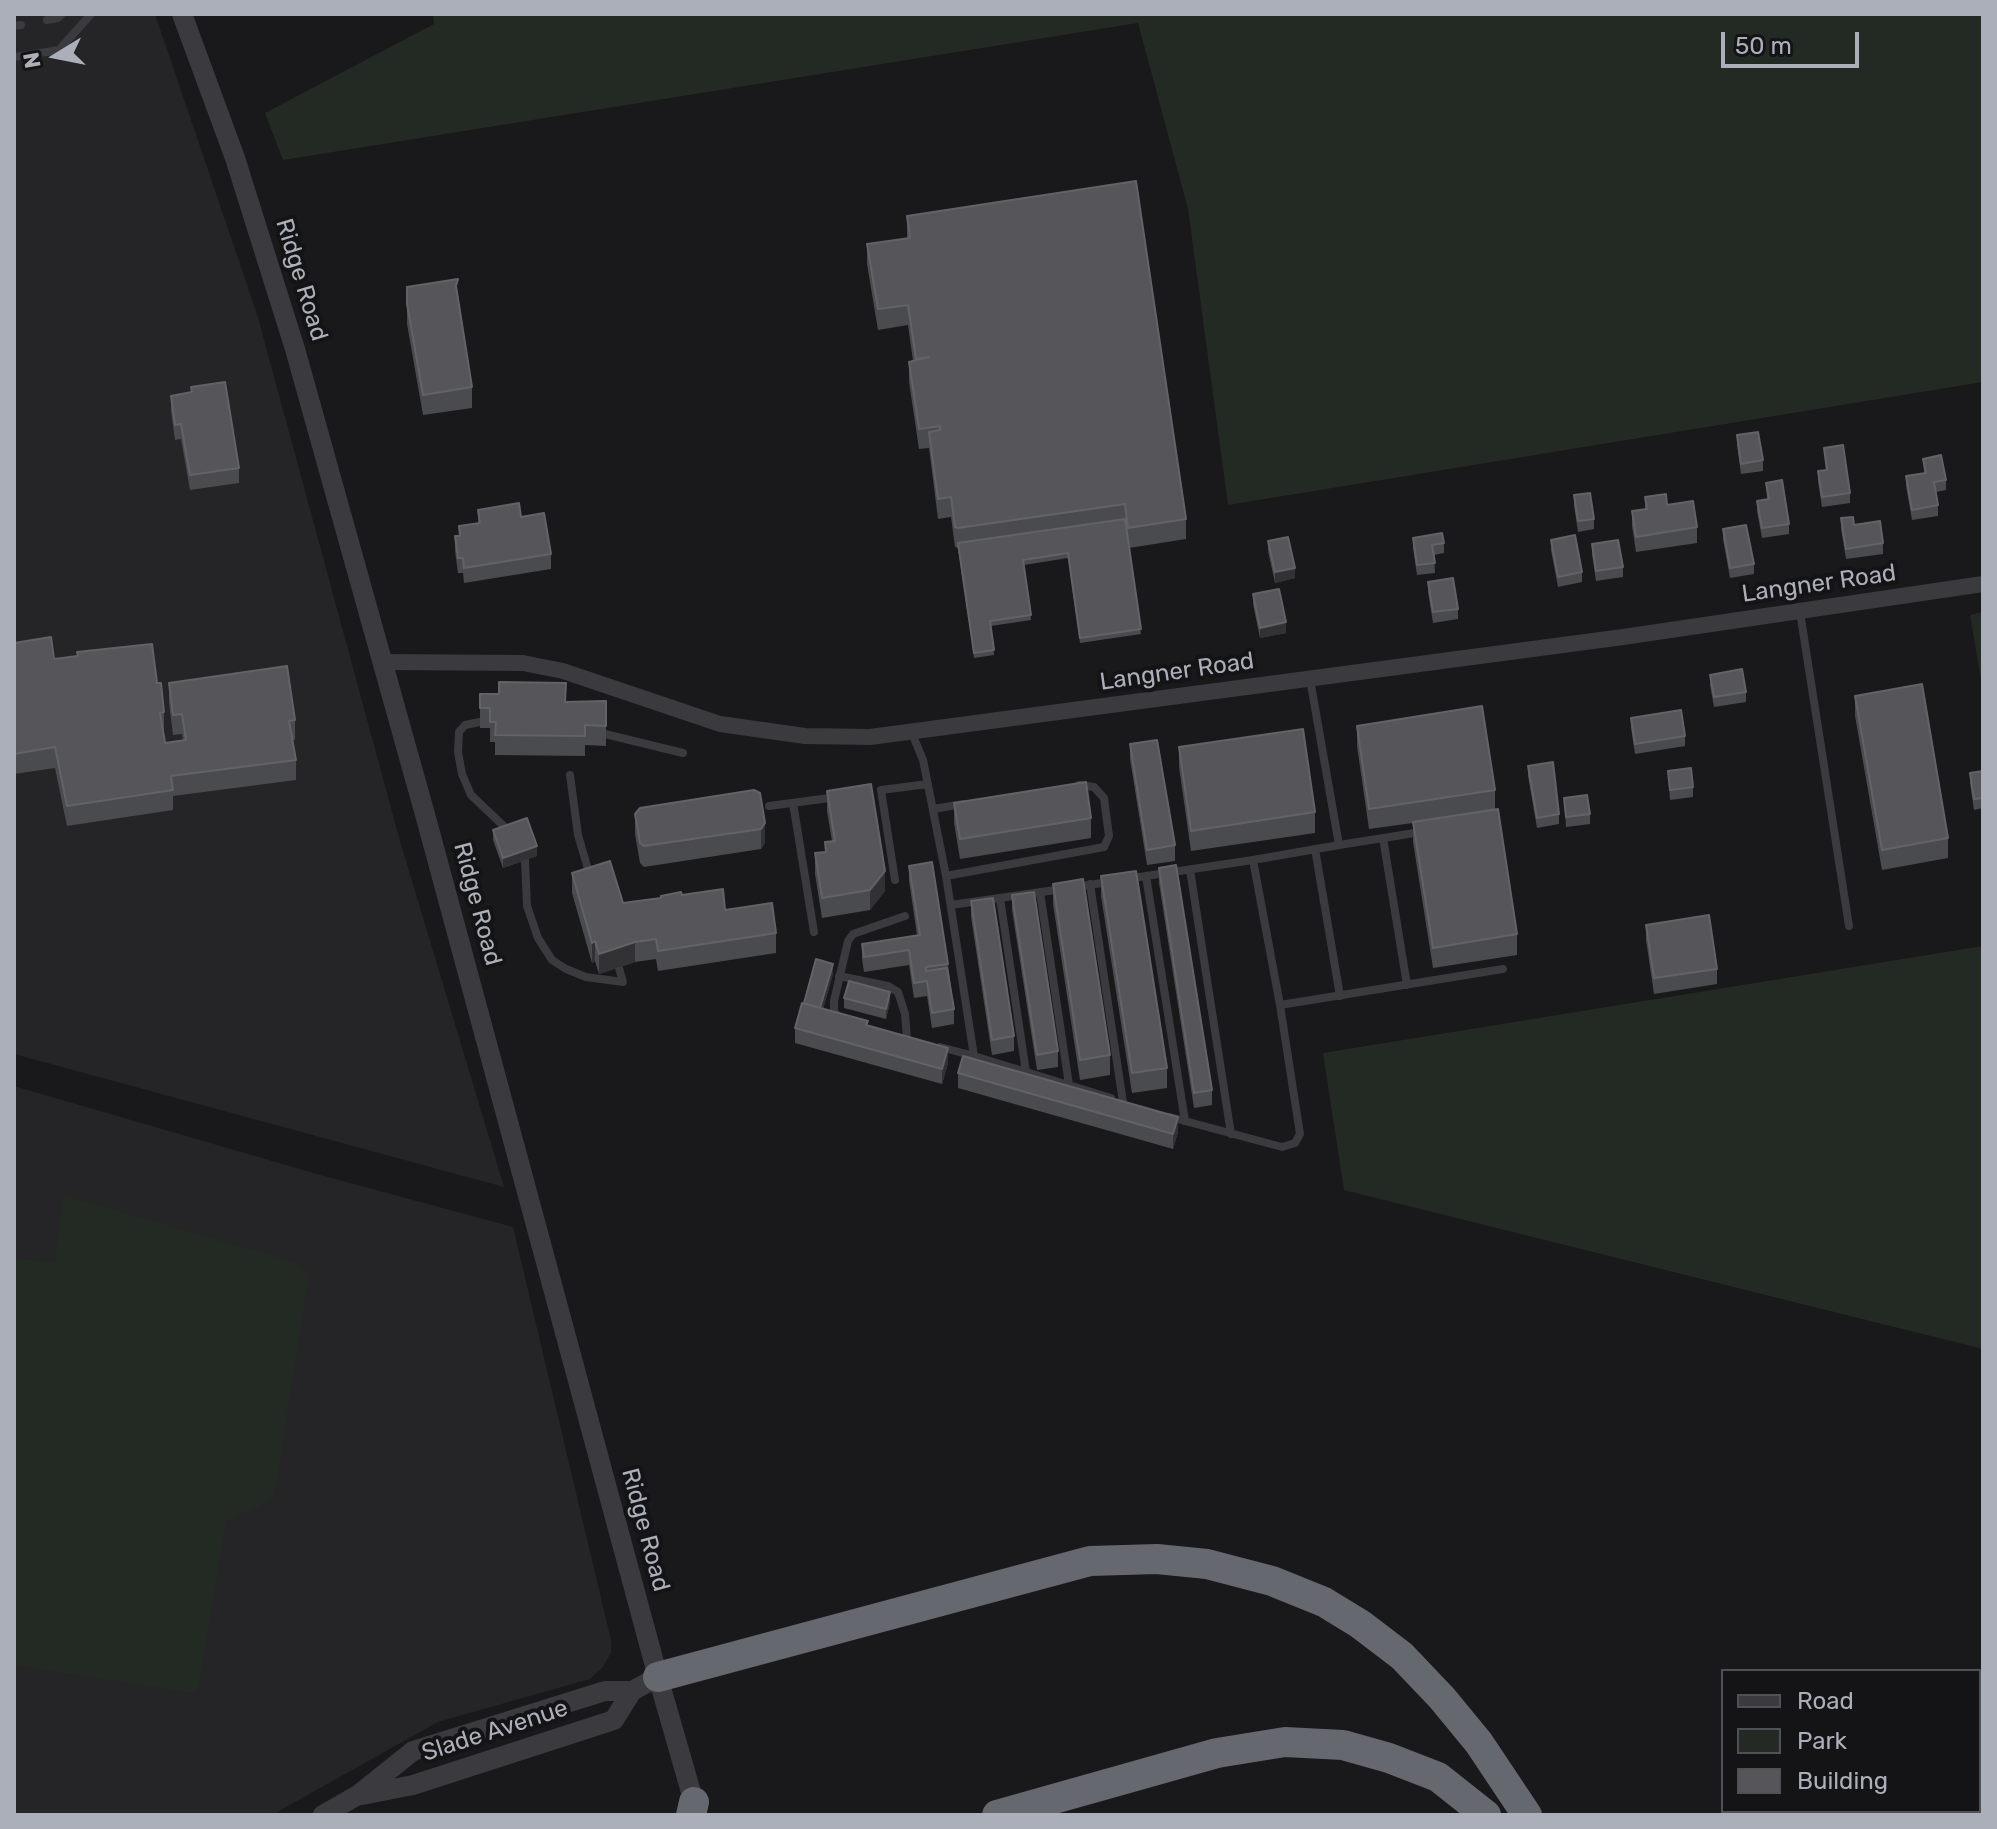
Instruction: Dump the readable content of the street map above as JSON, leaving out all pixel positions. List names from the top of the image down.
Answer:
{
  "streets": {
    "street": ["Ridge Road", "Langner Road", "Slade Avenue"]
  },
  "crossings": [
    ["Ridge Road", "Langner Road"],
    ["Ridge Road", "Slade Avenue"]
  ],
  "legend": ["Road", "Park", "Building"],
  "scale_bar": "50 m",
  "north": "left"
}
